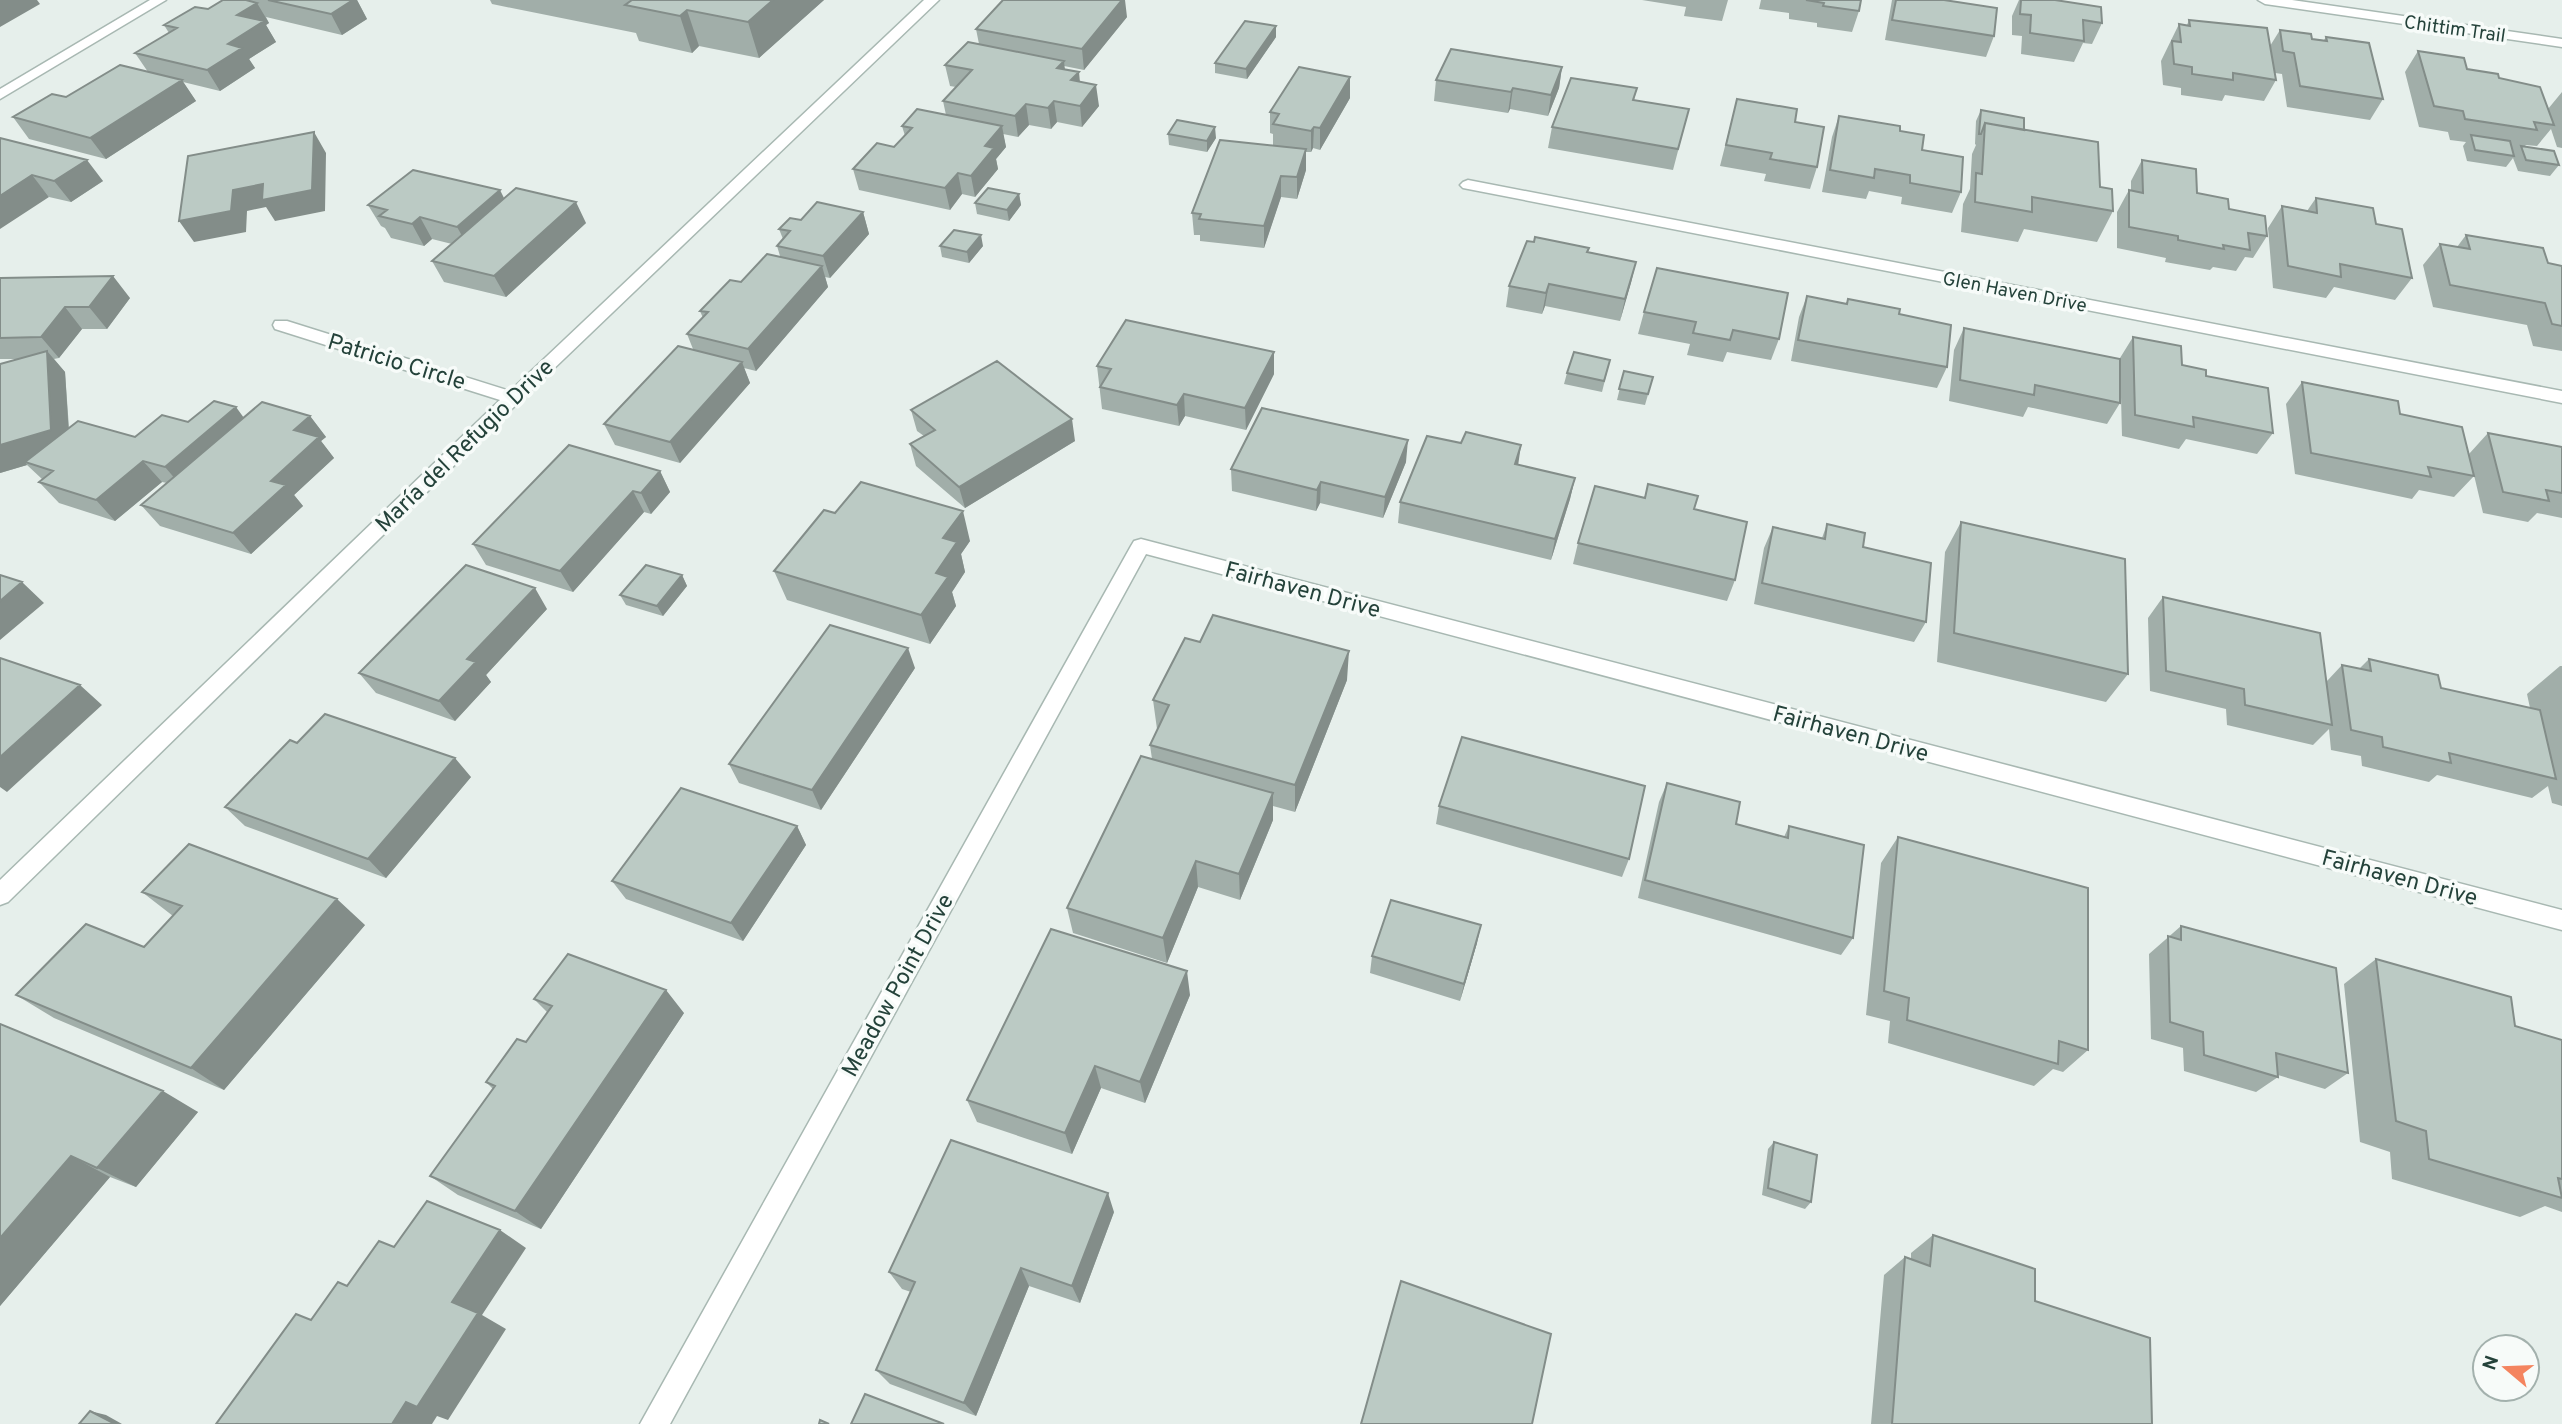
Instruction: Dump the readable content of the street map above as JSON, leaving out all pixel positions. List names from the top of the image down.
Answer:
{
  "streets": {
    "street": [
      "Chittim Trail",
      "Glen Haven Drive",
      "Patricio Circle",
      "María del Refugio Drive",
      "Fairhaven Drive",
      "Meadow Point Drive"
    ]
  },
  "crossings": [
    ["Patricio Circle", "María del Refugio Drive"],
    ["Fairhaven Drive", "Meadow Point Drive"]
  ],
  "north": "left"
}
